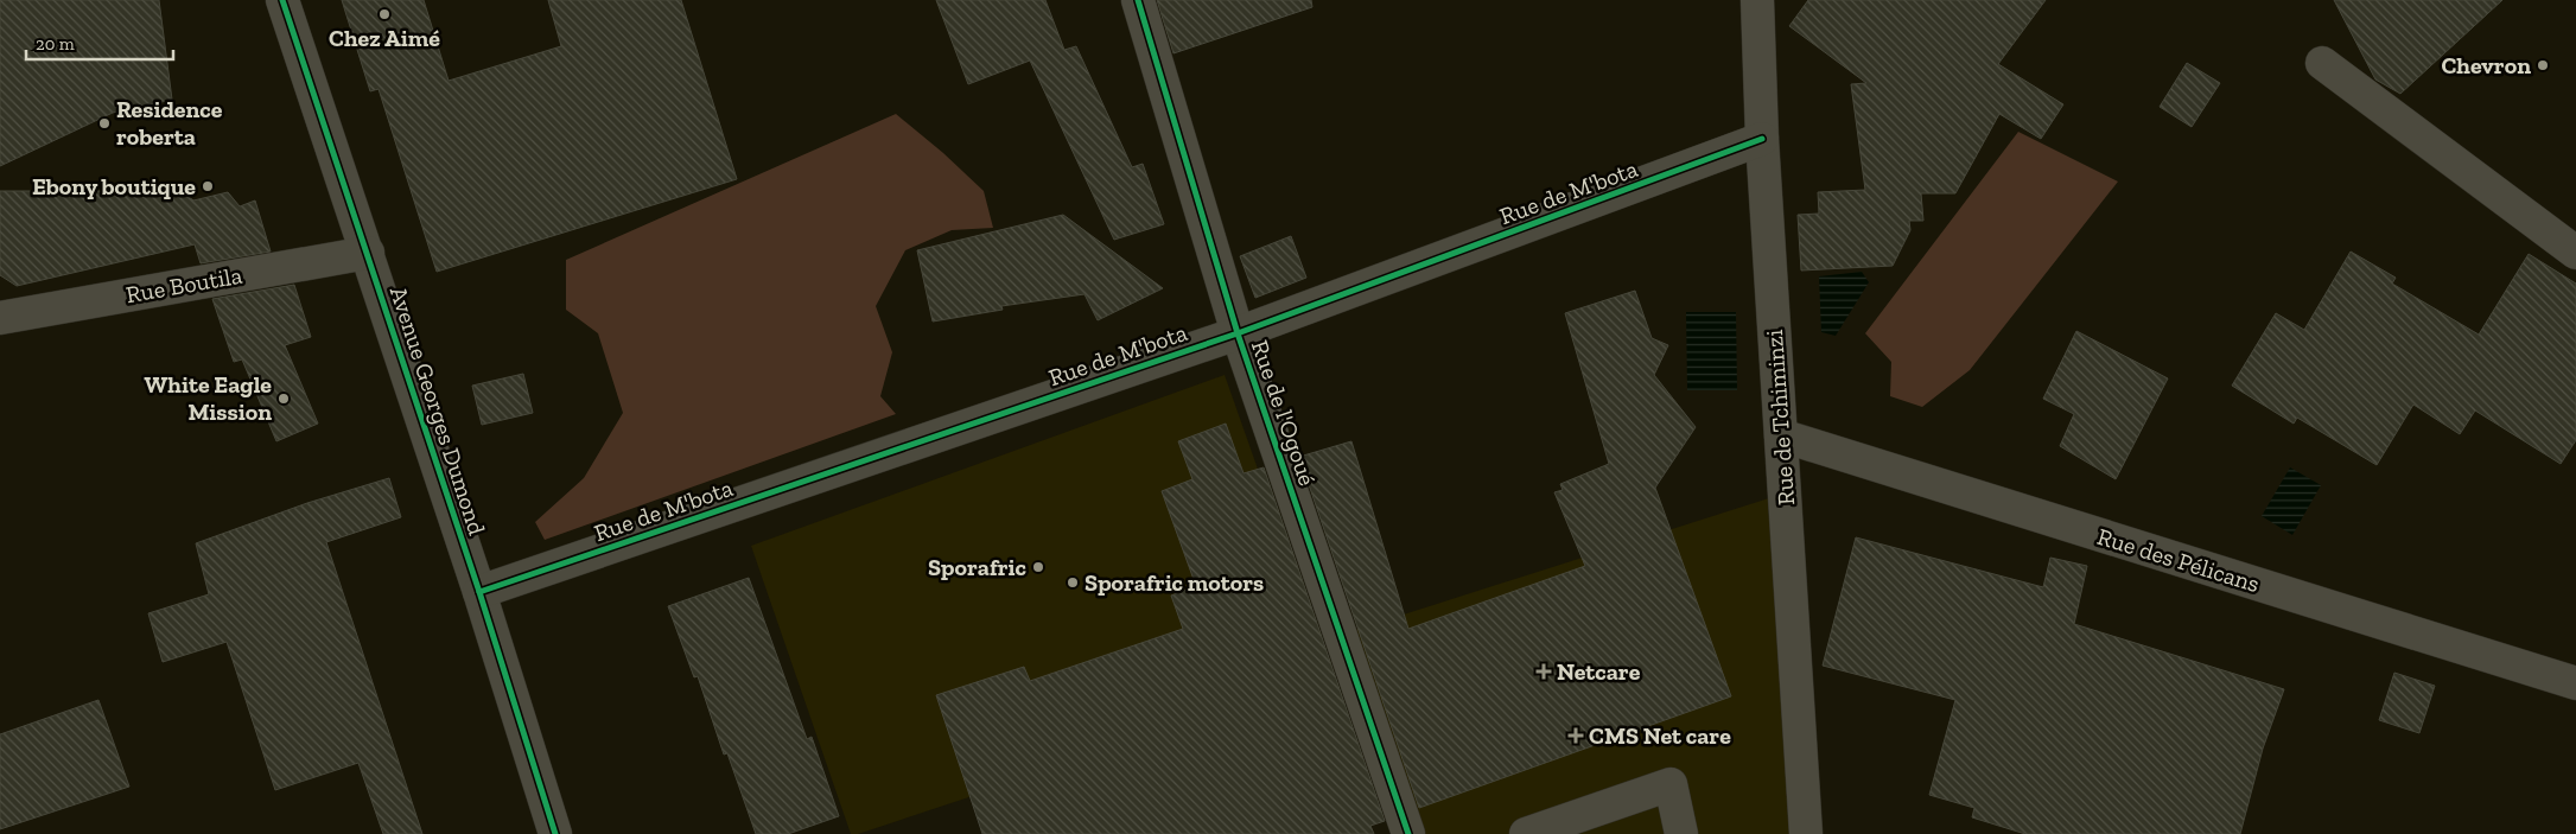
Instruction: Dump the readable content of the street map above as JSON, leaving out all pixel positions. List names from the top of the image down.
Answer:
{
  "streets": {
    "street": [
      "Rue de M'bota",
      "Rue Boutila",
      "Avenue Georges Dumond",
      "Rue de l'Ogoué",
      "Rue de Tchiminzi",
      "Rue des Pélicans"
    ]
  },
  "crossings": [
    ["Rue de M'bota", "Avenue Georges Dumond"],
    ["Rue de M'bota", "Rue de l'Ogoué"],
    ["Rue de M'bota", "Rue de Tchiminzi"],
    ["Rue Boutila", "Avenue Georges Dumond"],
    ["Rue de Tchiminzi", "Rue des Pélicans"]
  ],
  "places": {
    "other": [
      "Chez Aimé",
      "Chevron",
      "Residence roberta",
      "Ebony boutique",
      "White Eagle Mission",
      "Sporafric",
      "Sporafric motors"
    ],
    "health": ["Netcare", "CMS Net care"]
  },
  "scale_bar": "20 m"
}
